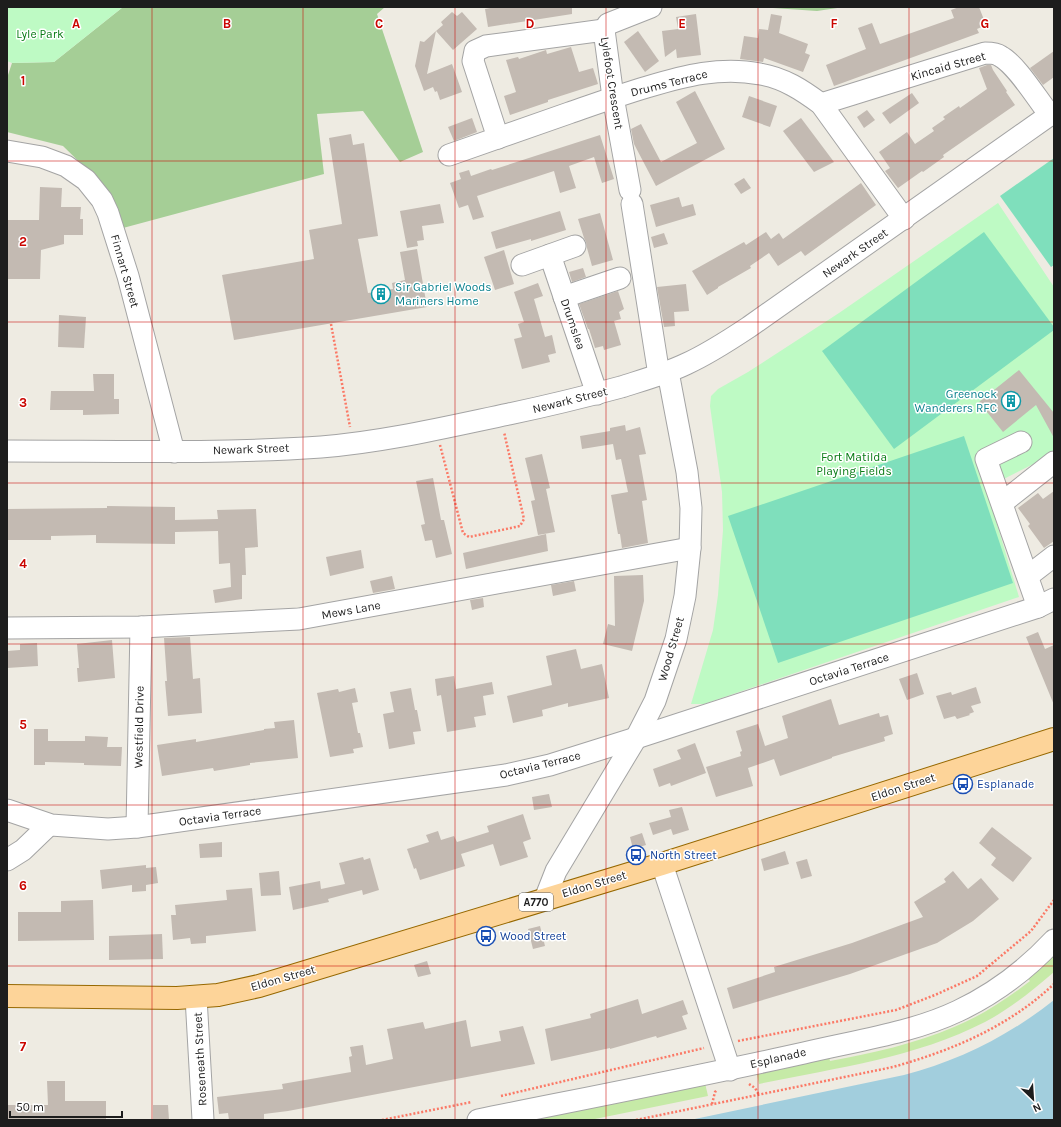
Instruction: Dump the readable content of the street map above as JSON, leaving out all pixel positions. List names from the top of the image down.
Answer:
{
  "streets": {
    "main road": ["Eldon Street", "A770"],
    "street": [
      "Kincaid Street",
      "Lylefoot Crescent",
      "Drums Terrace",
      "Newark Street",
      "Finnart Street",
      "Drumslea",
      "Mews Lane",
      "Wood Street",
      "Octavia Terrace",
      "Westfield Drive",
      "Esplanade",
      "Roseneath Street"
    ]
  },
  "crossings": [
    ["Kincaid Street", "Drums Terrace"],
    ["Kincaid Street", "Newark Street"],
    ["Lylefoot Crescent", "Drums Terrace"],
    ["Lylefoot Crescent", "Newark Street"],
    ["Lylefoot Crescent", "Wood Street"],
    ["Drums Terrace", "Newark Street"],
    ["Newark Street", "Finnart Street"],
    ["Newark Street", "Drumslea"],
    ["Newark Street", "Wood Street"],
    ["Mews Lane", "Wood Street"],
    ["Mews Lane", "Westfield Drive"],
    ["Wood Street", "Octavia Terrace"],
    ["Wood Street", "Eldon Street"],
    ["Octavia Terrace", "Westfield Drive"],
    ["Eldon Street", "Roseneath Street"]
  ],
  "parks": ["Lyle Park", "Fort Matilda Playing Fields"],
  "places": {
    "building": ["Sir Gabriel Woods Mariners Home", "Greenock Wanderers RFC"],
    "bus stop": ["Esplanade", "North Street", "Wood Street"]
  },
  "scale_bar": "50 m",
  "north": "bottom right",
  "grid": {
    "columns": [
      "A",
      "B",
      "C",
      "D",
      "E",
      "F",
      "G"
    ],
    "rows": [
      "1",
      "2",
      "3",
      "4",
      "5",
      "6",
      "7"
    ]
  }
}
